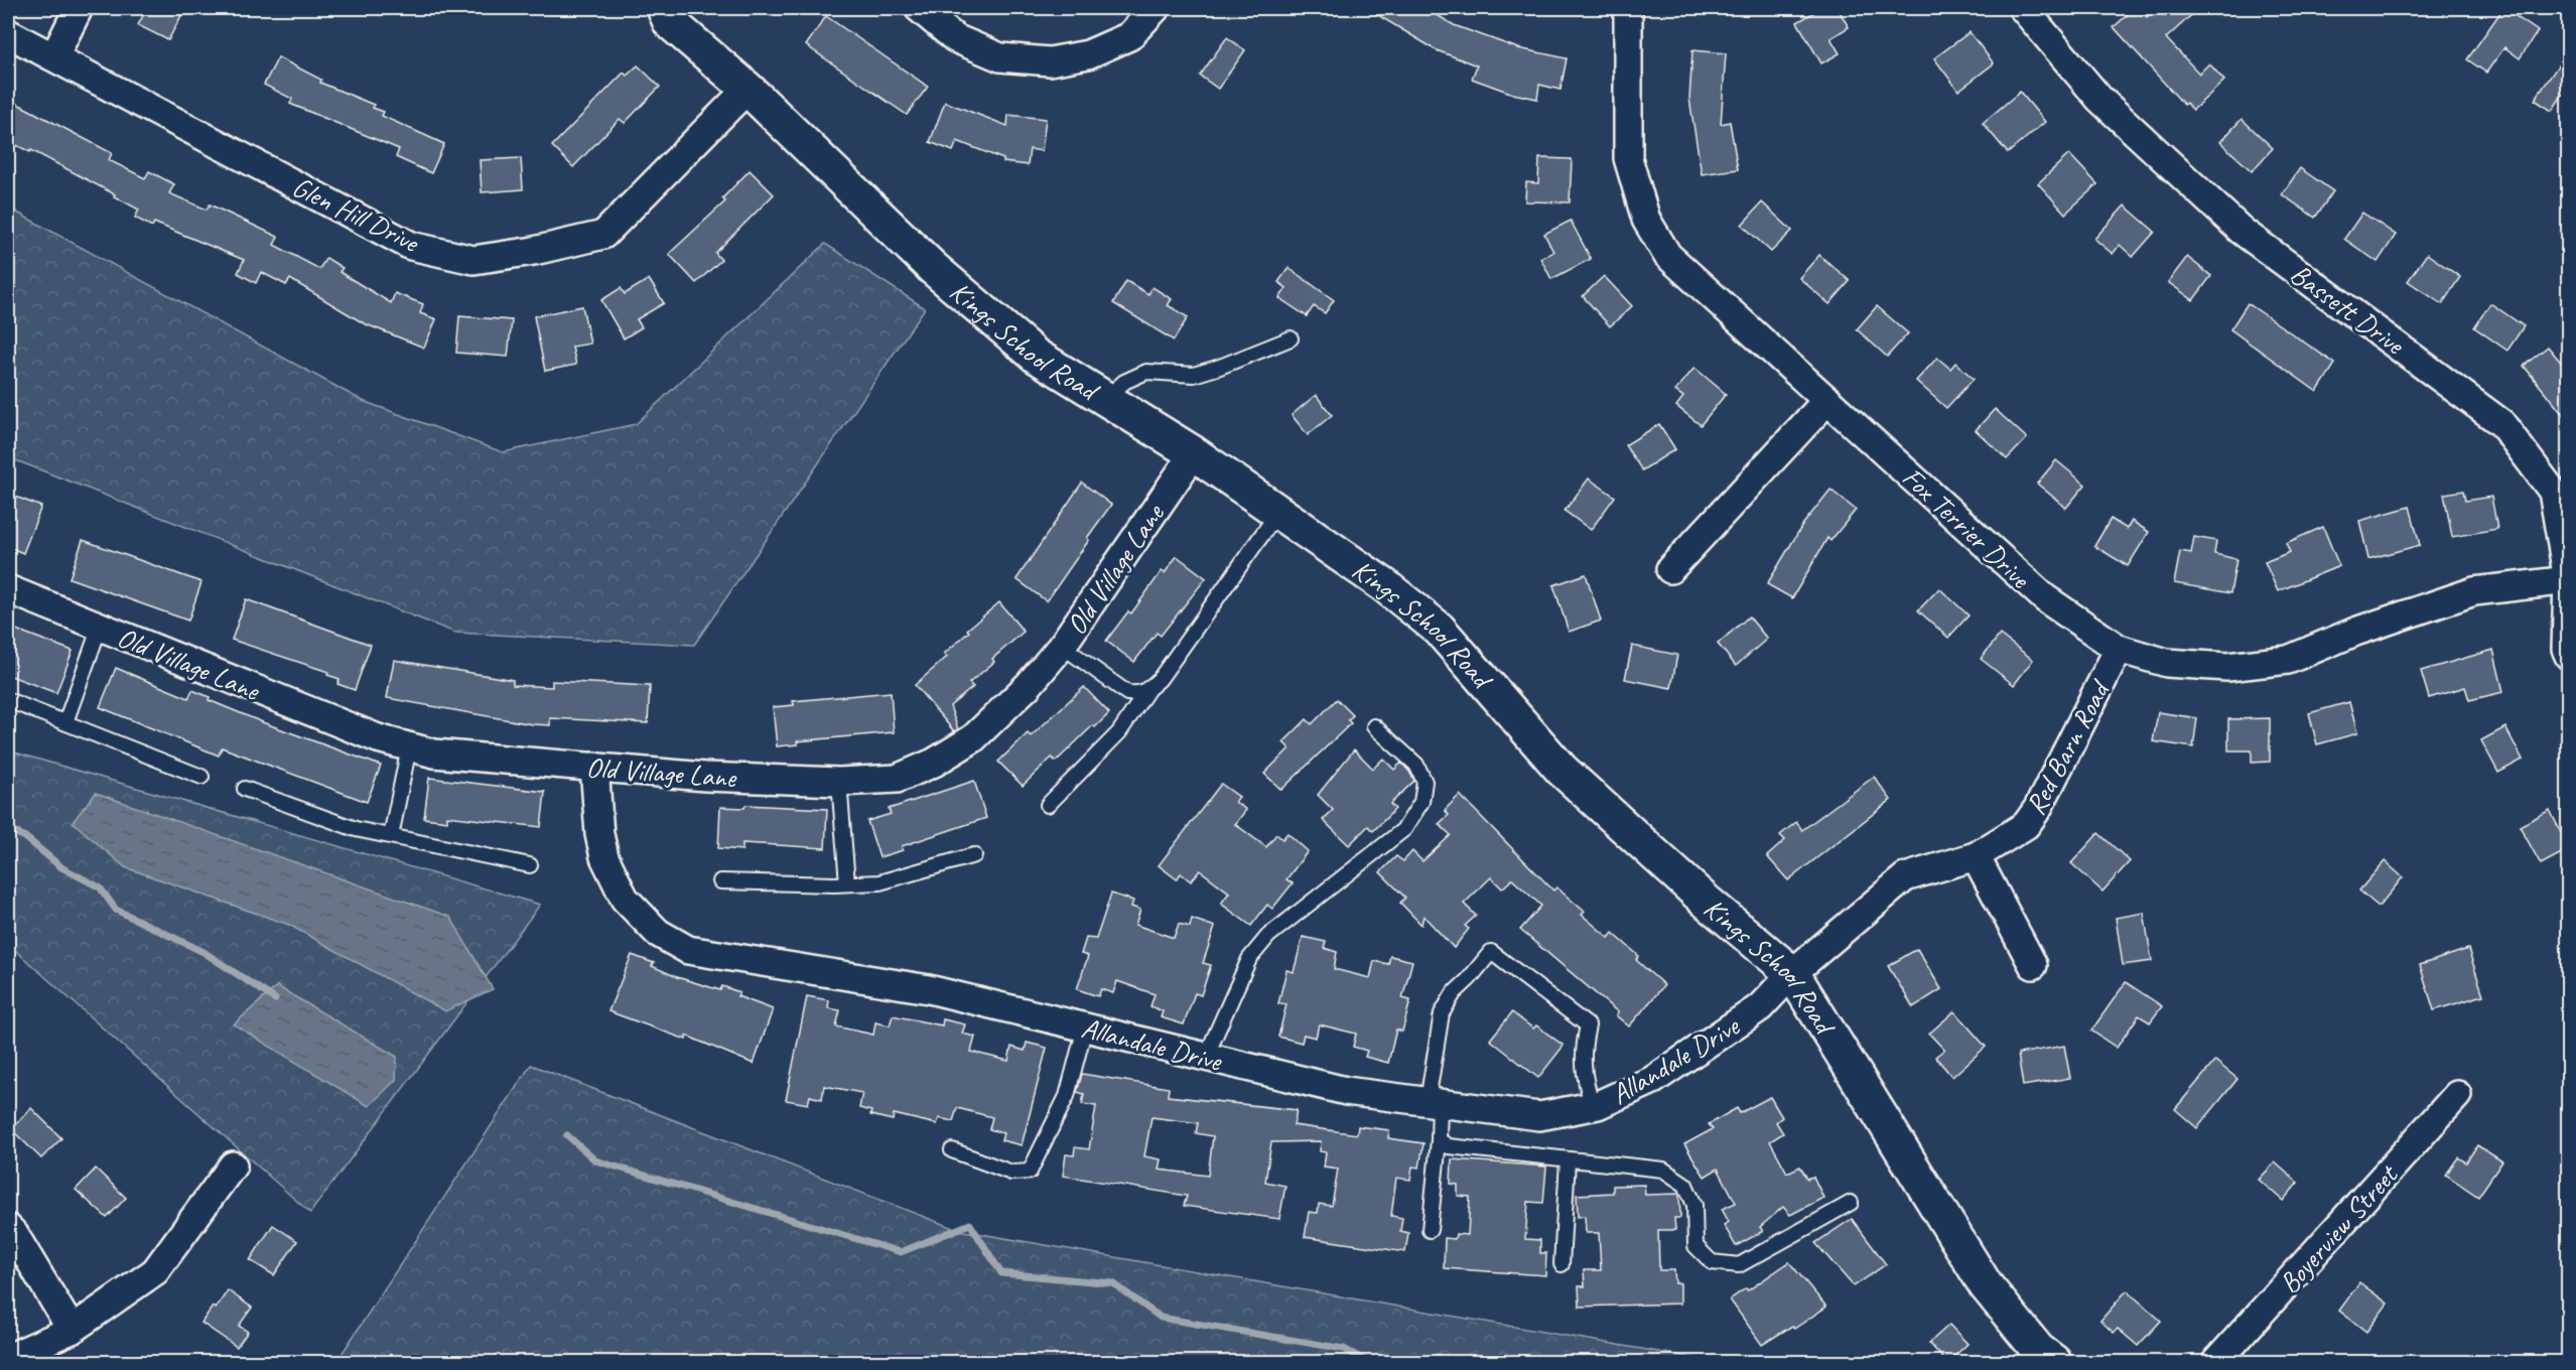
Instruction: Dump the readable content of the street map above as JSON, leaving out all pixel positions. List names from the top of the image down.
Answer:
{
  "streets": {
    "street": [
      "Glen Hill Drive",
      "Bassett Drive",
      "Kings School Road",
      "Fox Terrier Drive",
      "Old Village Lane",
      "Red Barn Road",
      "Allandale Drive",
      "Boyerview Street"
    ]
  },
  "crossings": [
    ["Glen Hill Drive", "Kings School Road"],
    ["Bassett Drive", "Fox Terrier Drive"],
    ["Kings School Road", "Old Village Lane"],
    ["Kings School Road", "Red Barn Road"],
    ["Kings School Road", "Allandale Drive"],
    ["Fox Terrier Drive", "Red Barn Road"],
    ["Old Village Lane", "Allandale Drive"],
    ["Red Barn Road", "Allandale Drive"]
  ]
}
